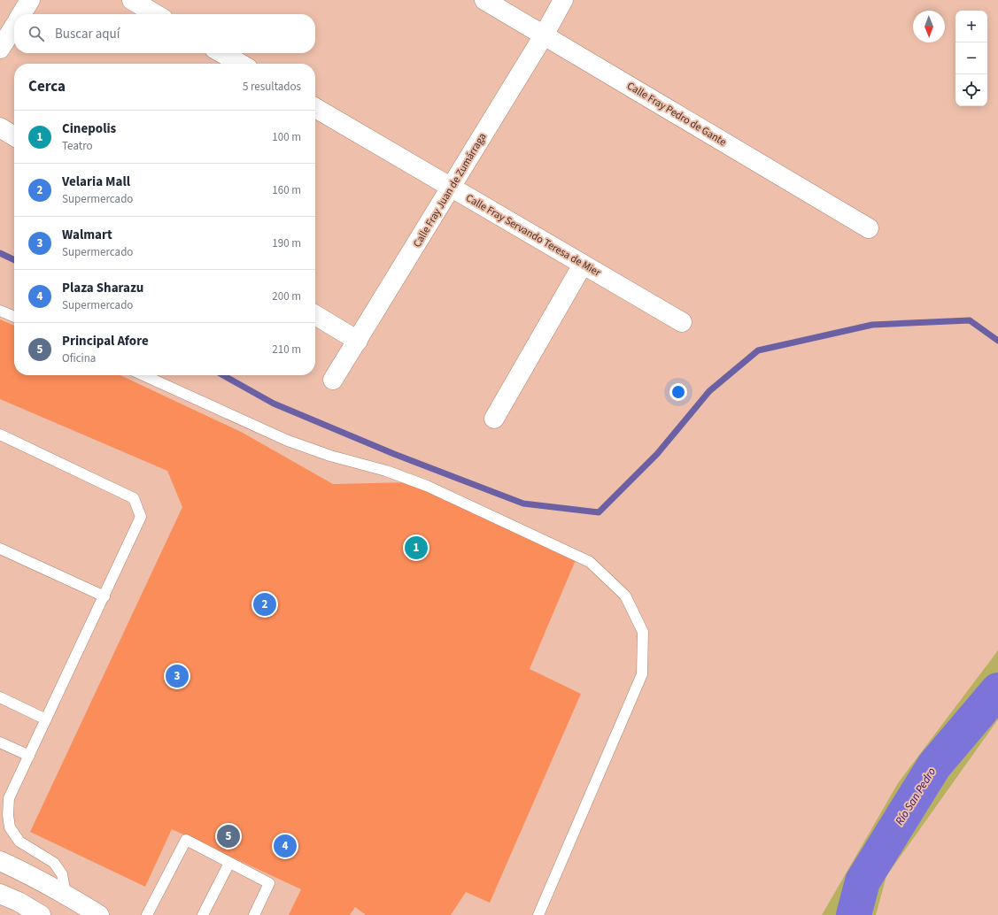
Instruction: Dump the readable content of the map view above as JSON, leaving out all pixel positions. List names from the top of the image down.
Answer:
{
  "streets": {
    "street": ["Calle Fray Pedro de Gante", "Calle Fray Juan de Zumárraga", "Calle Fray Servando Teresa de Mier"]
  },
  "crossings": [
    ["Calle Fray Pedro de Gante", "Calle Fray Juan de Zumárraga"],
    ["Calle Fray Juan de Zumárraga", "Calle Fray Servando Teresa de Mier"]
  ],
  "water": ["Río San Pedro"],
  "north": "bottom",
  "page": {
    "map_buttons": ["+", "−"],
    "search": "Buscar aquí",
    "heading": ["Cerca", "5 resultados"],
    "list": [
      {
        "mark": "1",
        "name": "Cinepolis",
        "note": "Teatro",
        "value": "100 m"
      },
      {
        "mark": "2",
        "name": "Velaria Mall",
        "note": "Supermercado",
        "value": "160 m"
      },
      {
        "mark": "3",
        "name": "Walmart",
        "note": "Supermercado",
        "value": "190 m"
      },
      {
        "mark": "4",
        "name": "Plaza Sharazu",
        "note": "Supermercado",
        "value": "200 m"
      },
      {
        "mark": "5",
        "name": "Principal Afore",
        "note": "Oficina",
        "value": "210 m"
      }
    ],
    "pins": [
      "1",
      "2",
      "3",
      "5",
      "4"
    ]
  }
}
